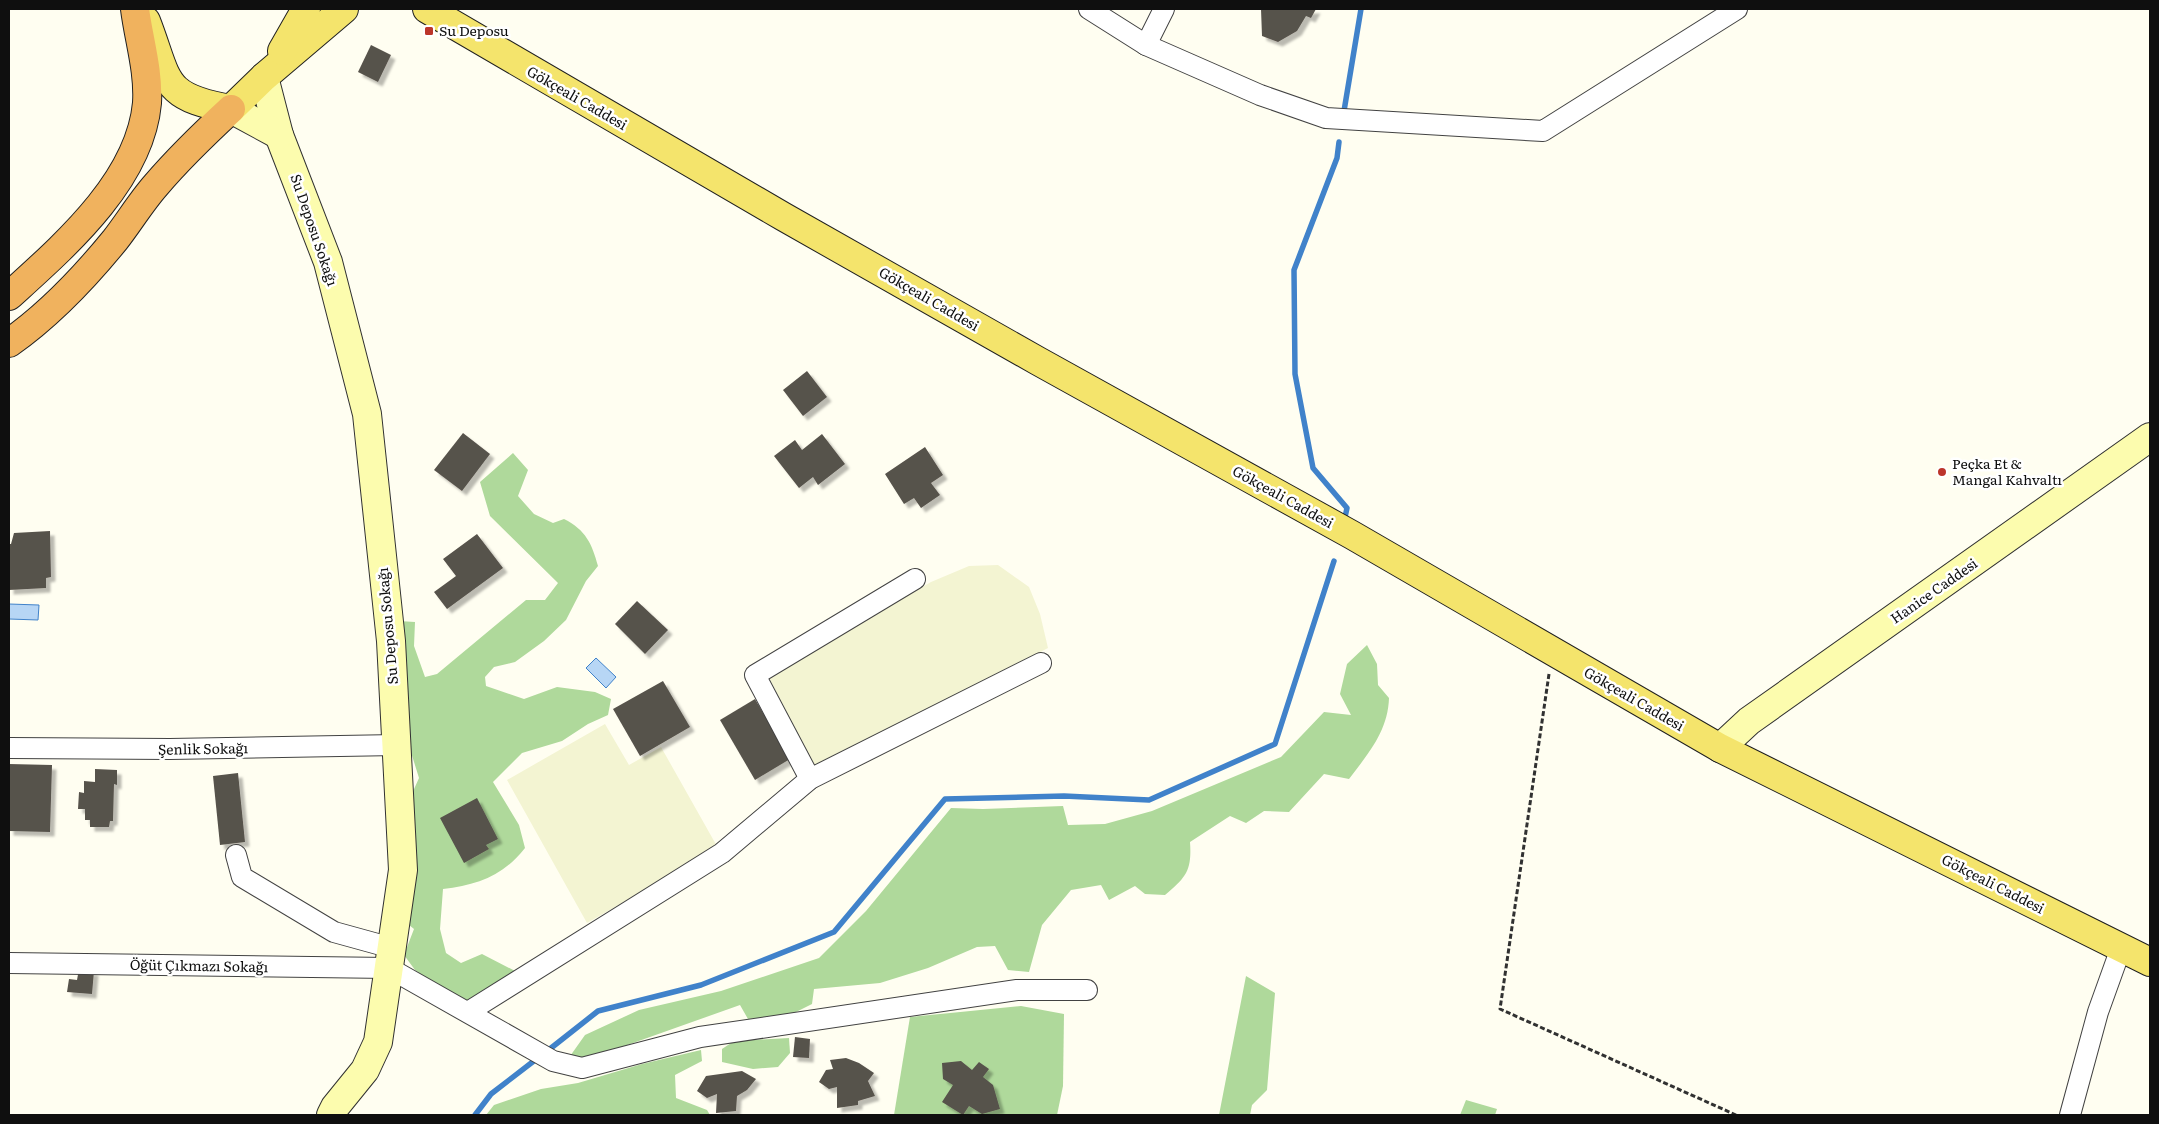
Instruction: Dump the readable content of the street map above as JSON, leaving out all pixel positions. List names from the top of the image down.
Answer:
{
  "streets": {
    "main road": ["Gökçeali Caddesi"],
    "street": [
      "Su Deposu Sokağı",
      "Hanice Caddesi",
      "Şenlik Sokağı",
      "Öğüt Çıkmazı Sokağı"
    ]
  },
  "crossings": [
    ["Gökçeali Caddesi", "Hanice Caddesi"],
    ["Su Deposu Sokağı", "Şenlik Sokağı"],
    ["Su Deposu Sokağı", "Öğüt Çıkmazı Sokağı"]
  ],
  "places": {
    "transit": ["Su Deposu"],
    "other": ["Peçka Et & Mangal Kahvaltı"]
  }
}
